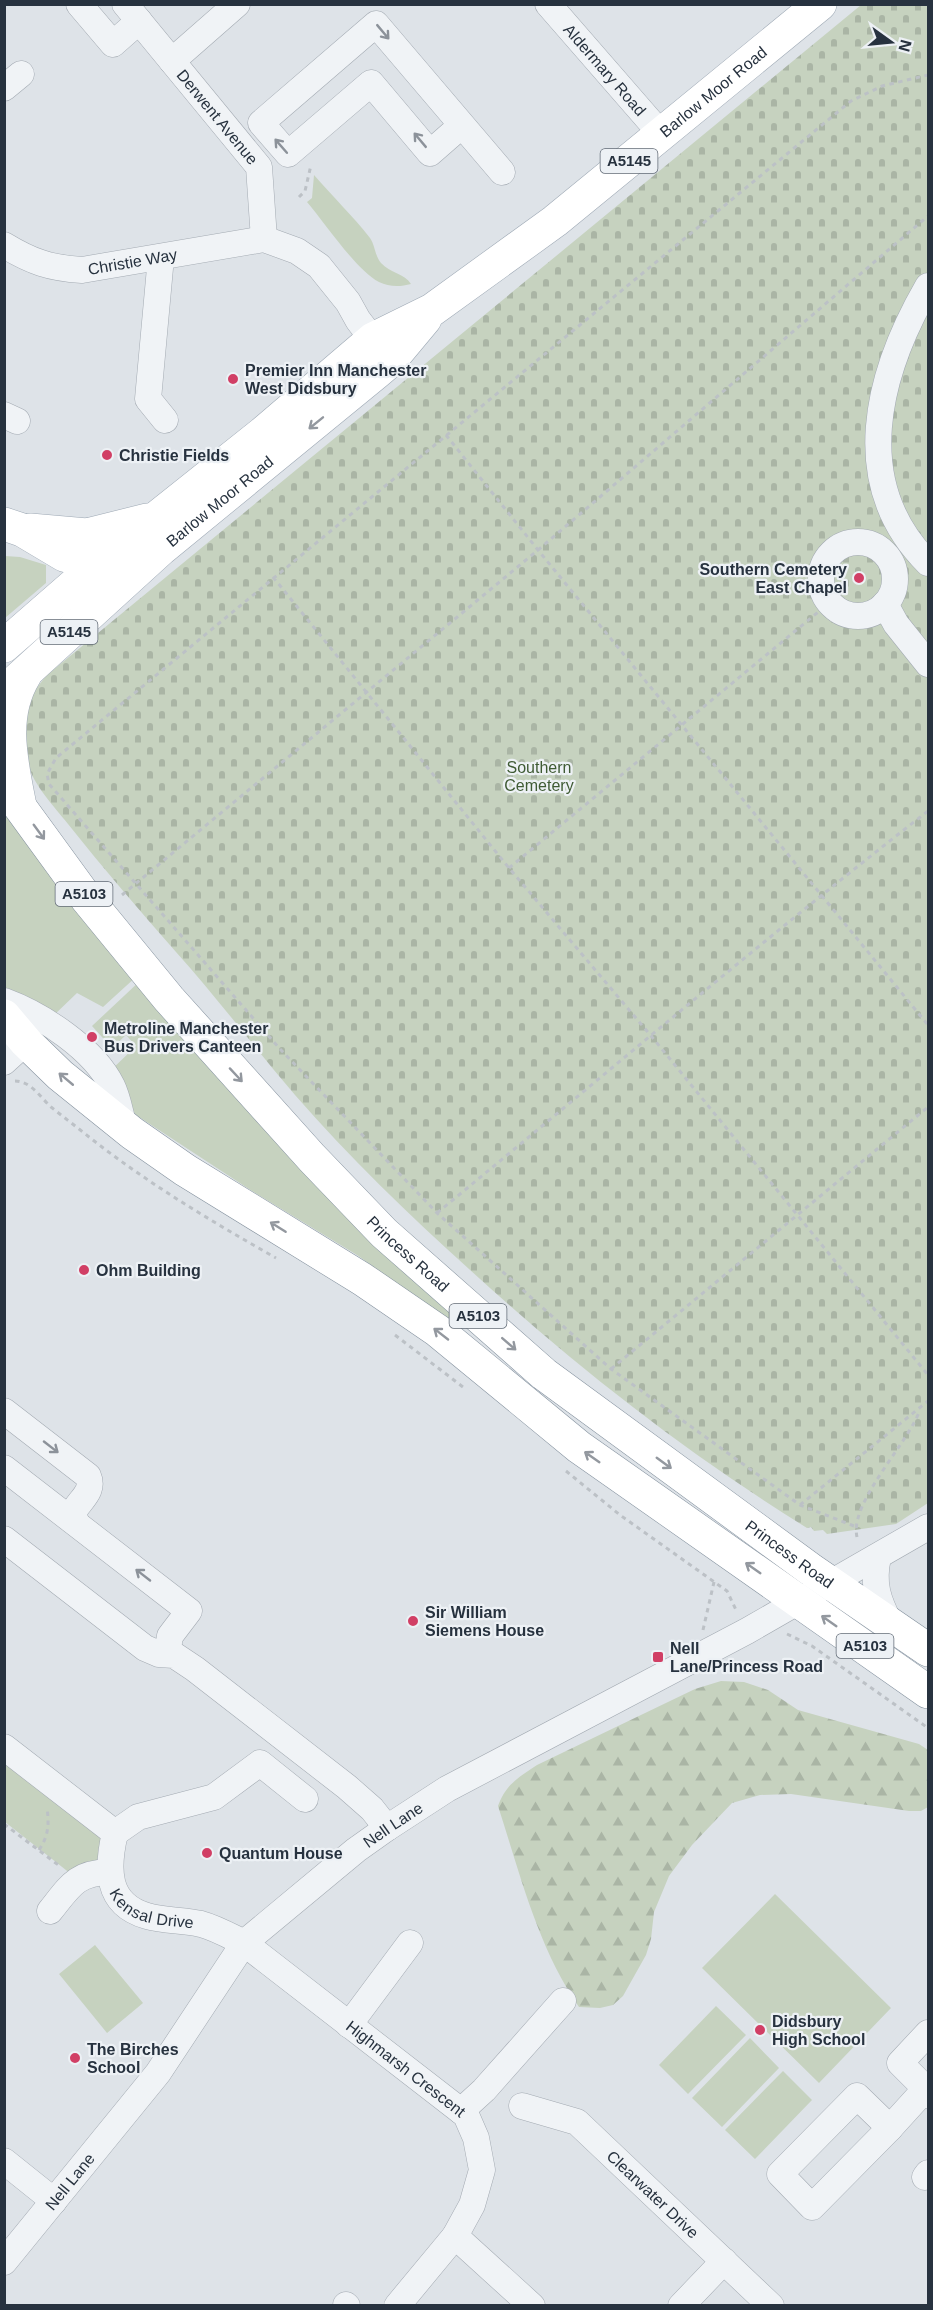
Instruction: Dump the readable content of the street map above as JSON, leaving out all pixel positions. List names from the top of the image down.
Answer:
{
  "streets": {
    "main road": [
      "Barlow Moor Road",
      "A5145",
      "A5103",
      "Princess Road"
    ],
    "street": [
      "Aldermary Road",
      "Derwent Avenue",
      "Christie Way",
      "Nell Lane",
      "Kensal Drive",
      "Highmarsh Crescent",
      "Clearwater Drive"
    ]
  },
  "crossings": [
    ["Aldermary Road", "Barlow Moor Road"],
    ["Barlow Moor Road", "A5145"],
    ["Derwent Avenue", "Christie Way"],
    ["A5145", "Princess Road"],
    ["Princess Road", "Nell Lane"],
    ["Nell Lane", "Kensal Drive"],
    ["Nell Lane", "Highmarsh Crescent"],
    ["Kensal Drive", "Highmarsh Crescent"]
  ],
  "parks": ["Southern Cemetery"],
  "places": {
    "other": [
      "Premier Inn Manchester West Didsbury",
      "Christie Fields",
      "Southern Cemetery East Chapel",
      "Metroline Manchester Bus Drivers Canteen",
      "Ohm Building",
      "Sir William Siemens House",
      "Quantum House",
      "Didsbury High School",
      "The Birches School"
    ],
    "transit": ["Nell Lane/Princess Road"]
  },
  "north": "right"
}
